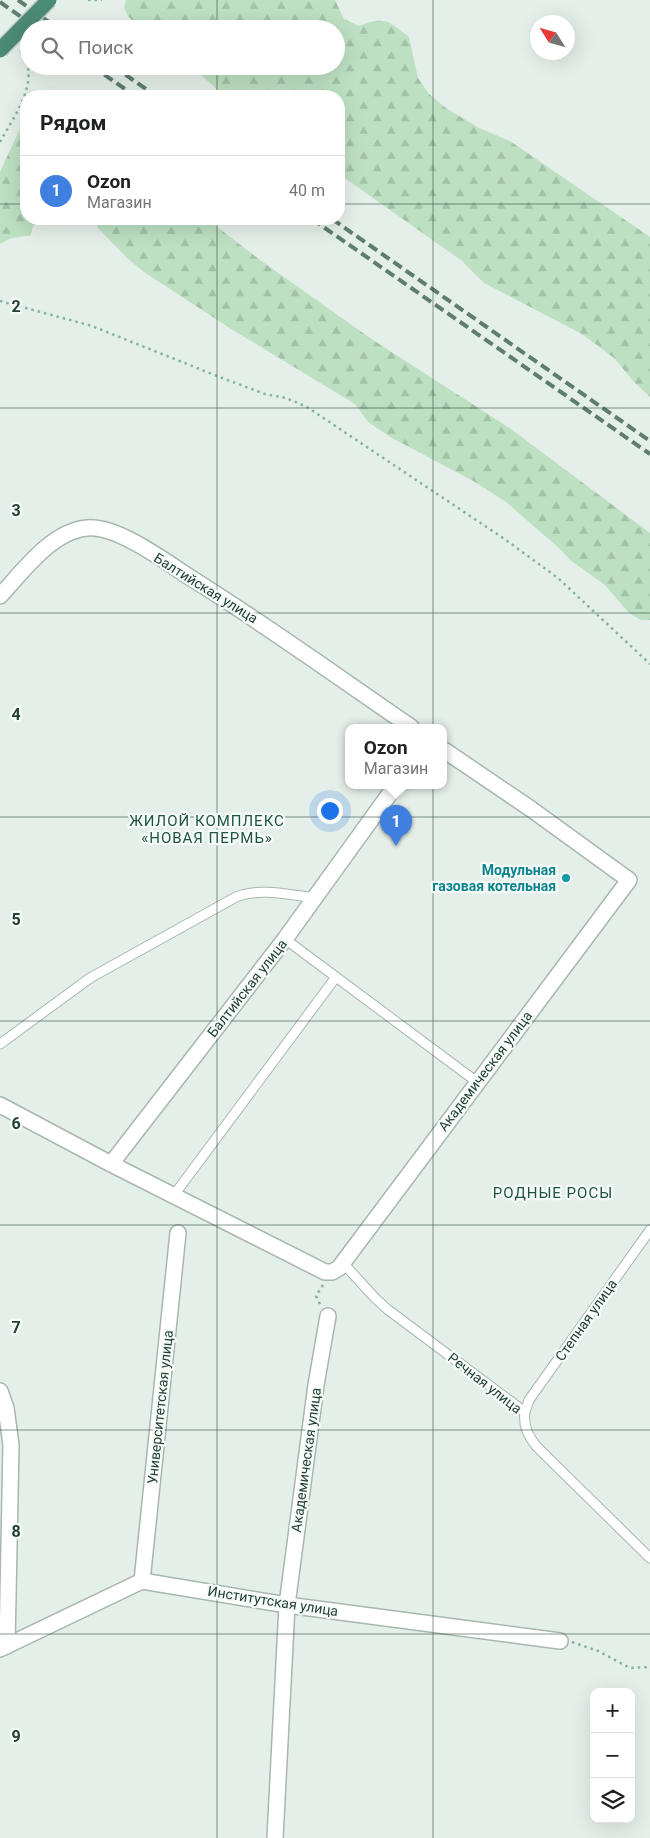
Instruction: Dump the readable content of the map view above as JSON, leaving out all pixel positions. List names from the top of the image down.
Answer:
{
  "streets": {
    "street": [
      "Балтийская улица",
      "Академическая улица",
      "Университетская улица",
      "Институтская улица"
    ],
    "lane": ["Степная улица", "Речная улица"]
  },
  "crossings": [
    ["Академическая улица", "Речная улица"],
    ["Академическая улица", "Институтская улица"],
    ["Степная улица", "Речная улица"],
    ["Университетская улица", "Институтская улица"]
  ],
  "districts": ["ЖИЛОЙ КОМПЛЕКС «НОВАЯ ПЕРМЬ»", "РОДНЫЕ РОСЫ"],
  "places": ["Модульная газовая котельная"],
  "north": "top left",
  "page": {
    "search": "Поиск",
    "heading": "Рядом",
    "list": [
      {
        "mark": "1",
        "name": "Ozon",
        "note": "Магазин",
        "value": "40 m"
      }
    ],
    "popup": ["Ozon", "Магазин"],
    "pins": "1",
    "map_buttons": ["+", "−"]
  },
  "grid": {
    "rows": [
      "2",
      "3",
      "4",
      "5",
      "6",
      "7",
      "8",
      "9"
    ]
  }
}
